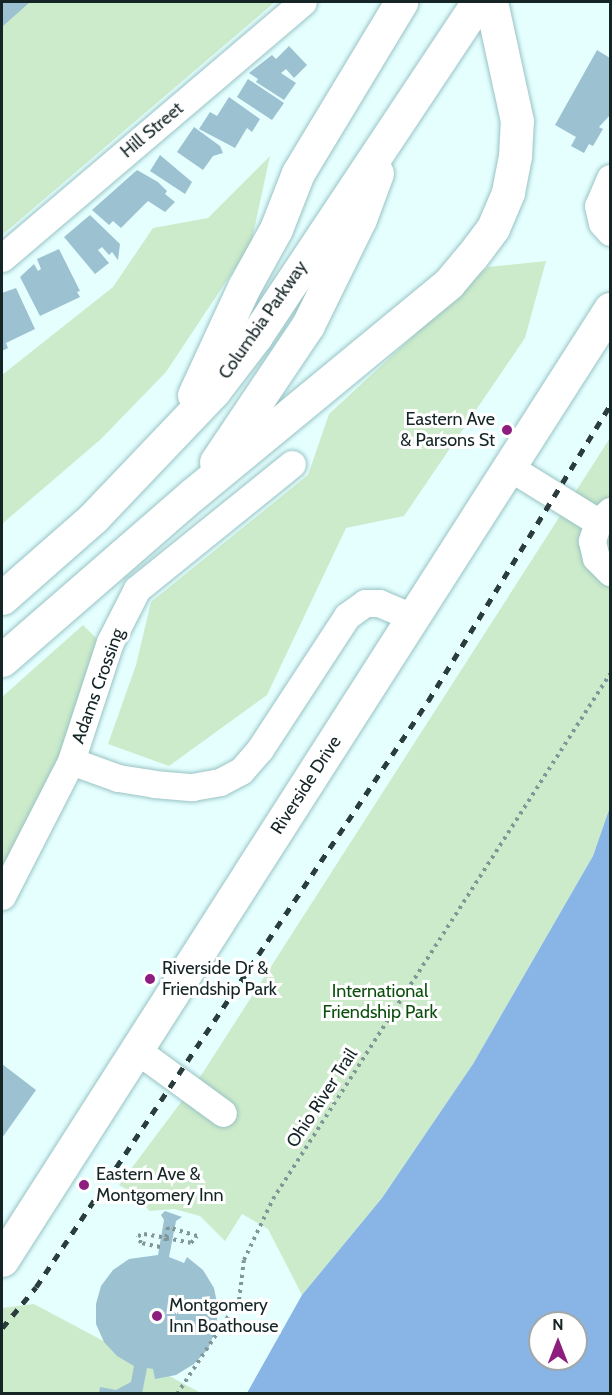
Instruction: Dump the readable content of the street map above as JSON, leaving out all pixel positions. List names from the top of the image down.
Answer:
{
  "streets": {
    "main road": ["Columbia Parkway", "Riverside Drive"],
    "street": ["Hill Street", "Adams Crossing"],
    "path": ["Ohio River Trail"]
  },
  "parks": ["International Friendship Park"],
  "places": [
    "Eastern Ave & Parsons St",
    "Riverside Dr & Friendship Park",
    "Eastern Ave & Montgomery Inn",
    "Montgomery Inn Boathouse"
  ],
  "north": "top"
}
